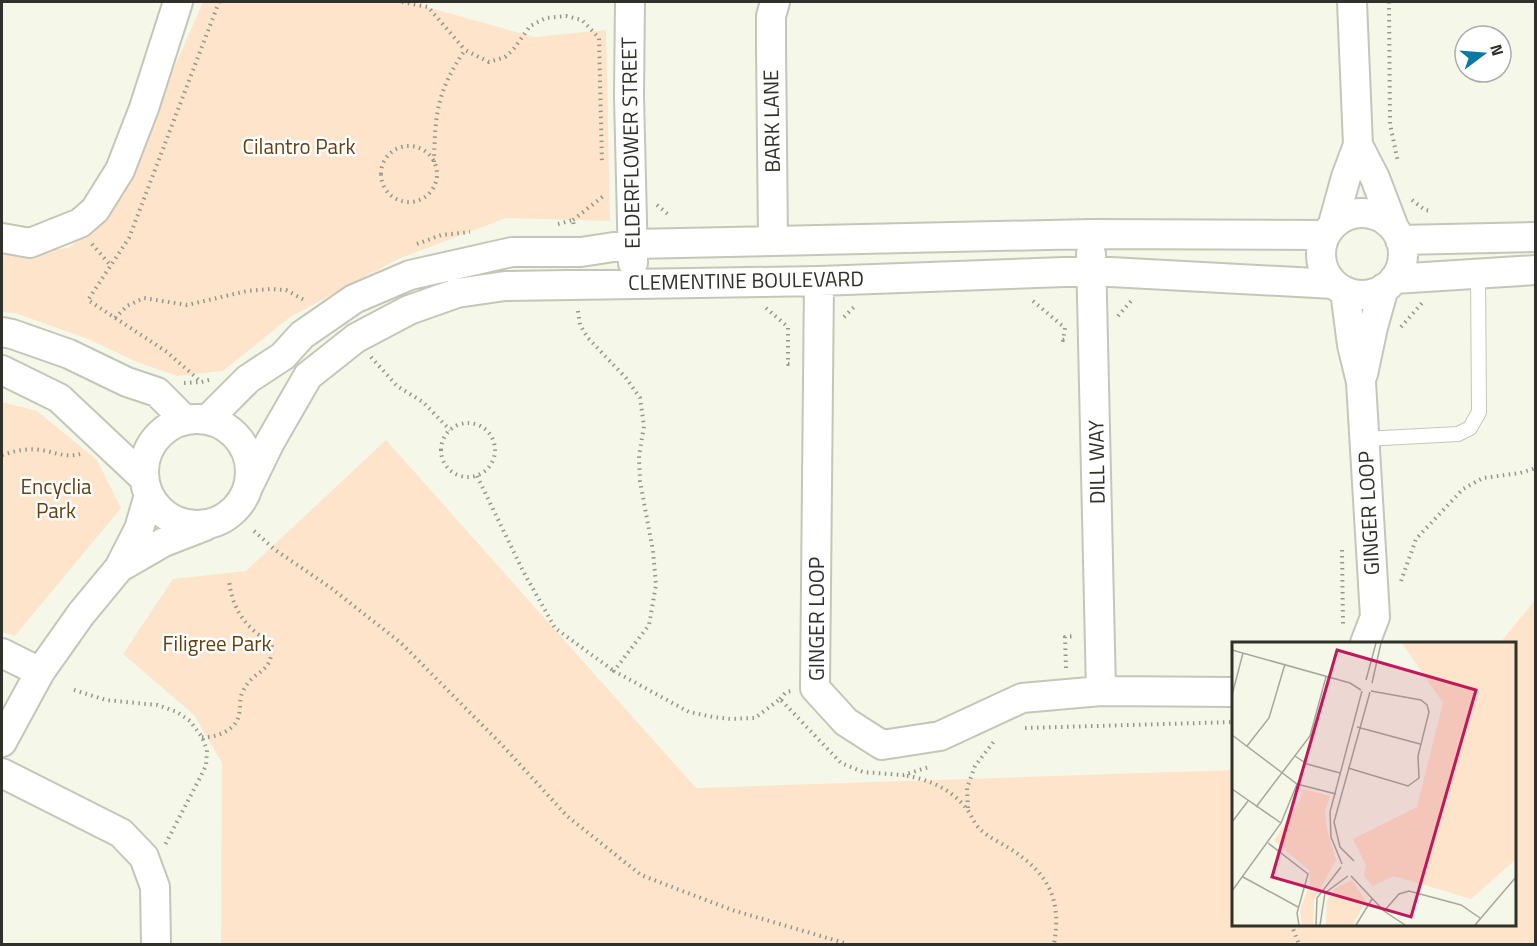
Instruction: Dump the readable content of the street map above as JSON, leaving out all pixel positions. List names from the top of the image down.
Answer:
{
  "streets": {
    "street": [
      "BARK LANE",
      "ELDERFLOWER STREET",
      "CLEMENTINE BOULEVARD",
      "DILL WAY",
      "GINGER LOOP"
    ]
  },
  "crossings": [
    ["BARK LANE", "CLEMENTINE BOULEVARD"],
    ["ELDERFLOWER STREET", "CLEMENTINE BOULEVARD"],
    ["CLEMENTINE BOULEVARD", "DILL WAY"],
    ["CLEMENTINE BOULEVARD", "GINGER LOOP"],
    ["DILL WAY", "GINGER LOOP"]
  ],
  "parks": ["Cilantro Park", "Encyclia Park", "Filigree Park"],
  "north": "right"
}
